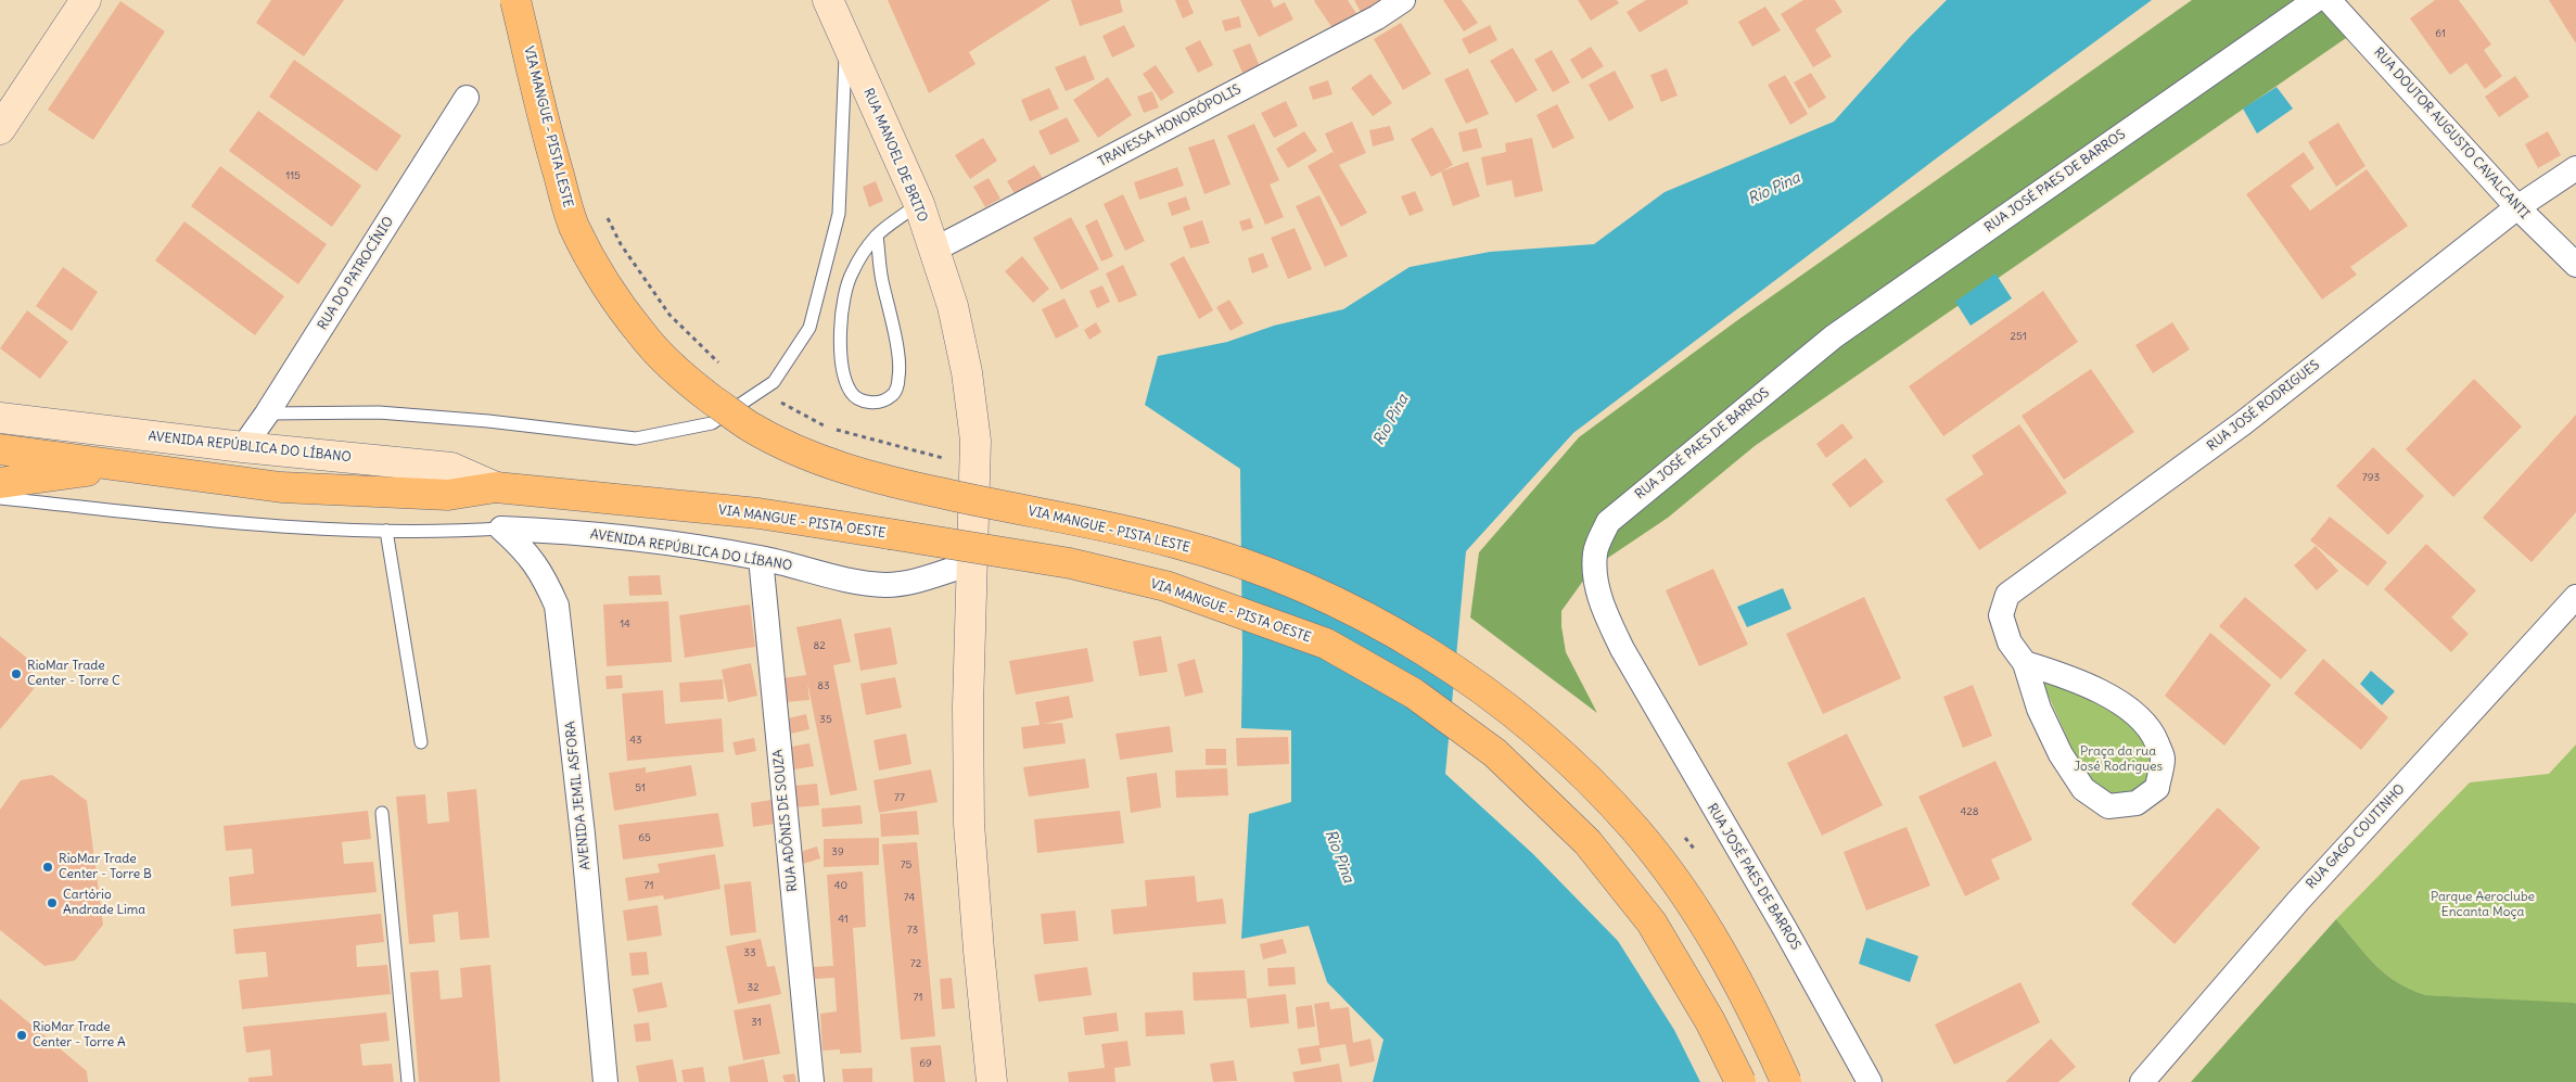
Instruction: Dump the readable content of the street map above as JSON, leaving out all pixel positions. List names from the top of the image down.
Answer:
{
  "streets": {
    "main road": ["VIA MANGUE - PISTA LESTE", "AVENIDA REPÚBLICA DO LÍBANO", "VIA MANGUE - PISTA OESTE"],
    "street": [
      "TRAVESSA HONORÓPOLIS",
      "RUA DOUTOR AUGUSTO CAVALCANTI",
      "RUA MANOEL DE BRITO",
      "RUA JOSÉ PAES DE BARROS",
      "RUA DO PATROCÍNIO",
      "RUA JOSÉ RODRIGUES",
      "AVENIDA JEMIL ASFORA",
      "RUA ADÔNIS DE SOUZA",
      "RUA GAGO COUTINHO"
    ]
  },
  "crossings": [
    ["TRAVESSA HONORÓPOLIS", "RUA MANOEL DE BRITO"],
    ["RUA DOUTOR AUGUSTO CAVALCANTI", "RUA JOSÉ RODRIGUES"],
    ["RUA MANOEL DE BRITO", "AVENIDA REPÚBLICA DO LÍBANO"],
    ["RUA DO PATROCÍNIO", "AVENIDA REPÚBLICA DO LÍBANO"],
    ["AVENIDA REPÚBLICA DO LÍBANO", "VIA MANGUE - PISTA OESTE"],
    ["AVENIDA REPÚBLICA DO LÍBANO", "AVENIDA JEMIL ASFORA"],
    ["AVENIDA REPÚBLICA DO LÍBANO", "RUA ADÔNIS DE SOUZA"]
  ],
  "water": ["Rio Pina"],
  "parks": ["Praça da rua José Rodrigues", "Parque Aeroclube Encanta Moça"],
  "places": [
    "RioMar Trade Center - Torre C",
    "RioMar Trade Center - Torre B",
    "Cartório Andrade Lima",
    "RioMar Trade Center - Torre A"
  ],
  "house_numbers": [
    "61",
    "115",
    "251",
    "793",
    "14",
    "82",
    "83",
    "35",
    "43",
    "51",
    "77",
    "428",
    "65",
    "39",
    "75",
    "71",
    "40",
    "74",
    "41",
    "73",
    "33",
    "72",
    "32",
    "71",
    "31",
    "69"
  ]
}
